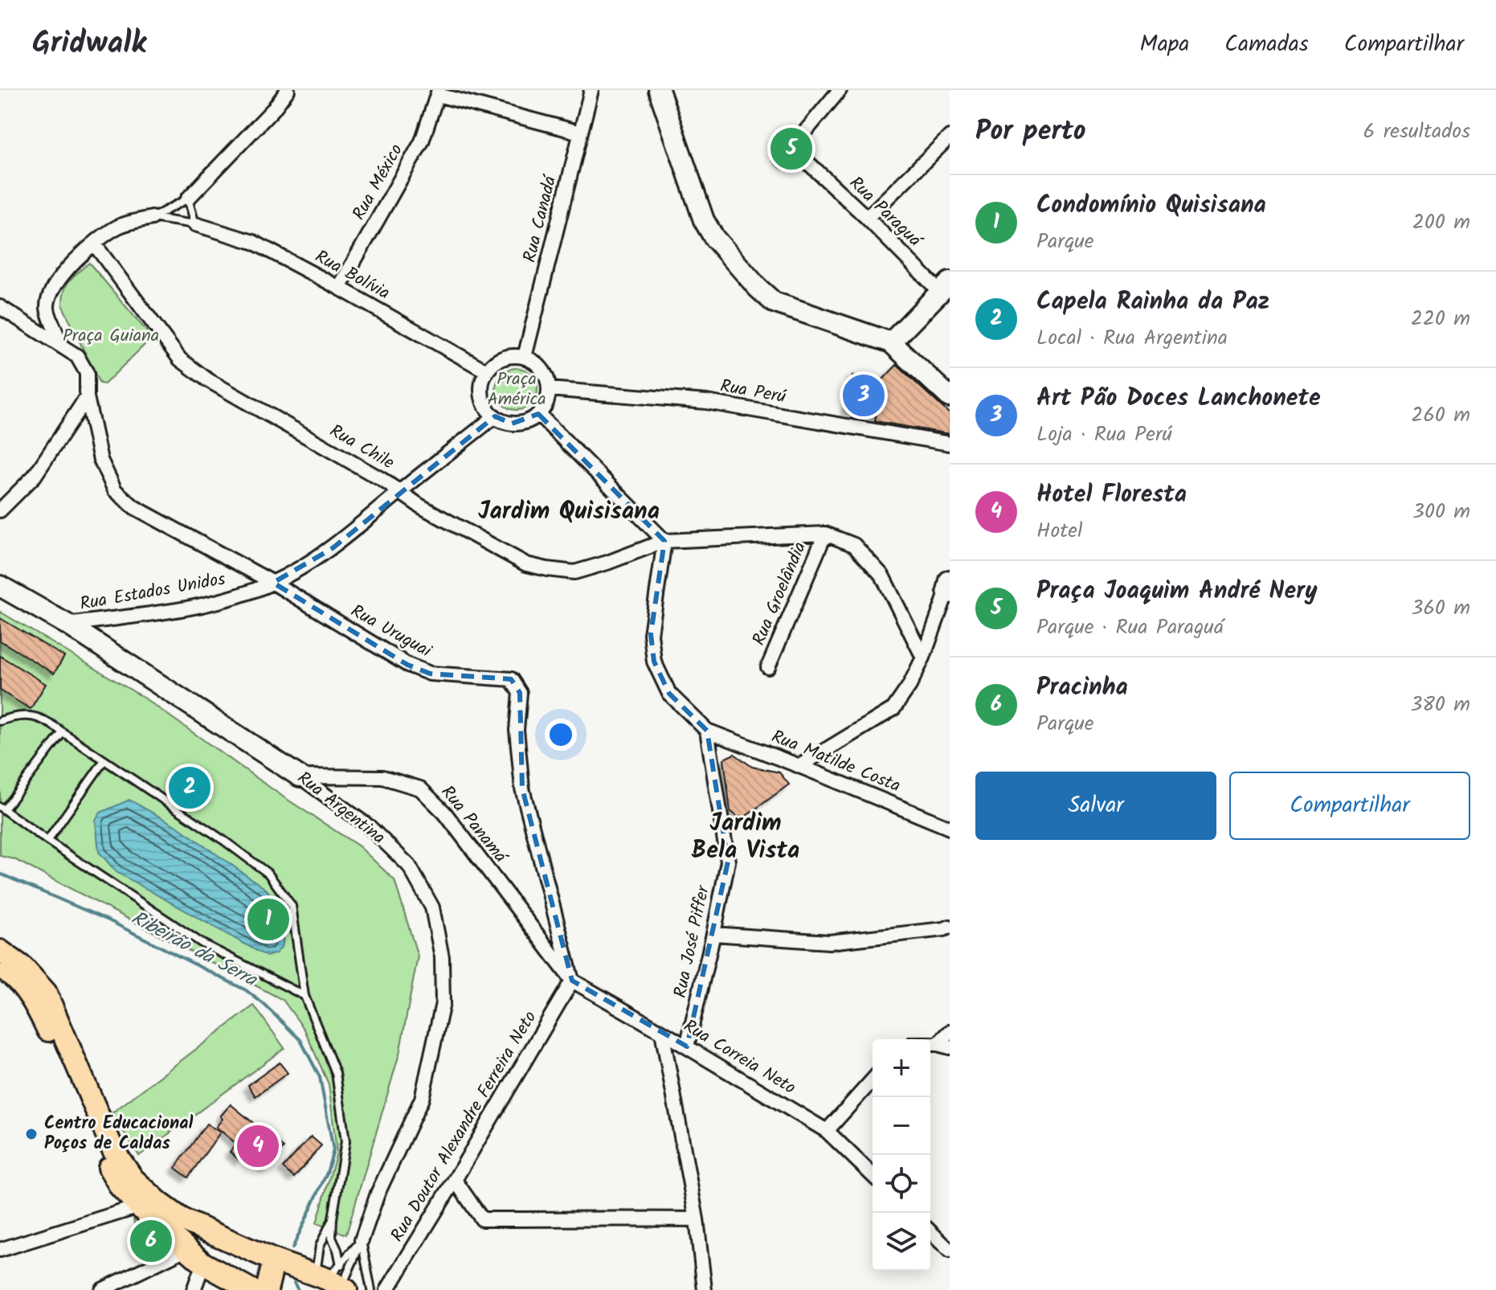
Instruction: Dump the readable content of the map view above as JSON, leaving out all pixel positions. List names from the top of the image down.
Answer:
{
  "streets": {
    "street": [
      "Rua México",
      "Rua Paraguá",
      "Rua Canadá",
      "Rua Bolívia",
      "Rua Perú",
      "Rua Chile",
      "Rua Estados Unidos",
      "Rua Groelândia",
      "Rua Uruguai",
      "Rua Matilde Costa",
      "Rua Argentina",
      "Rua Panamá",
      "Rua José Piffer",
      "Rua Correia Neto",
      "Rua Doutor Alexandre Ferreira Neto"
    ]
  },
  "crossings": [
    ["Rua México", "Rua Bolívia"],
    ["Rua Canadá", "Rua Bolívia"],
    ["Rua Canadá", "Rua Perú"],
    ["Rua Canadá", "Rua Estados Unidos"],
    ["Rua Bolívia", "Rua Perú"],
    ["Rua Bolívia", "Rua Estados Unidos"],
    ["Rua Perú", "Rua Estados Unidos"],
    ["Rua Chile", "Rua Estados Unidos"],
    ["Rua Chile", "Rua Groelândia"],
    ["Rua Estados Unidos", "Rua Uruguai"],
    ["Rua Estados Unidos", "Rua Argentina"],
    ["Rua Uruguai", "Rua Panamá"],
    ["Rua Uruguai", "Rua Correia Neto"],
    ["Rua Uruguai", "Rua Doutor Alexandre Ferreira Neto"],
    ["Rua Matilde Costa", "Rua José Piffer"],
    ["Rua Argentina", "Rua Panamá"],
    ["Rua Panamá", "Rua Correia Neto"],
    ["Rua Panamá", "Rua Doutor Alexandre Ferreira Neto"],
    ["Rua José Piffer", "Rua Correia Neto"],
    ["Rua Correia Neto", "Rua Doutor Alexandre Ferreira Neto"]
  ],
  "districts": ["Jardim Quisisana", "Jardim Bela Vista"],
  "water": ["Ribeirão da Serra"],
  "parks": ["Praça Guiana", "Praça América"],
  "places": ["Centro Educacional Poços de Caldas"],
  "page": {
    "header": "Gridwalk",
    "nav": ["Mapa", "Camadas", "Compartilhar"],
    "heading": ["Por perto", "6 resultados"],
    "pins": [
      "5",
      "3",
      "2",
      "1",
      "4",
      "6"
    ],
    "list": [
      {
        "mark": "1",
        "name": "Condomínio Quisisana",
        "note": "Parque",
        "value": "200 m"
      },
      {
        "mark": "2",
        "name": "Capela Rainha da Paz",
        "note": "Local · Rua Argentina",
        "value": "220 m"
      },
      {
        "mark": "3",
        "name": "Art Pão Doces Lanchonete",
        "note": "Loja · Rua Perú",
        "value": "260 m"
      },
      {
        "mark": "4",
        "name": "Hotel Floresta",
        "note": "Hotel",
        "value": "300 m"
      },
      {
        "mark": "5",
        "name": "Praça Joaquim André Nery",
        "note": "Parque · Rua Paraguá",
        "value": "360 m"
      },
      {
        "mark": "6",
        "name": "Pracinha",
        "note": "Parque",
        "value": "380 m"
      }
    ],
    "buttons": ["Salvar", "Compartilhar"],
    "map_buttons": ["+", "−"]
  }
}
